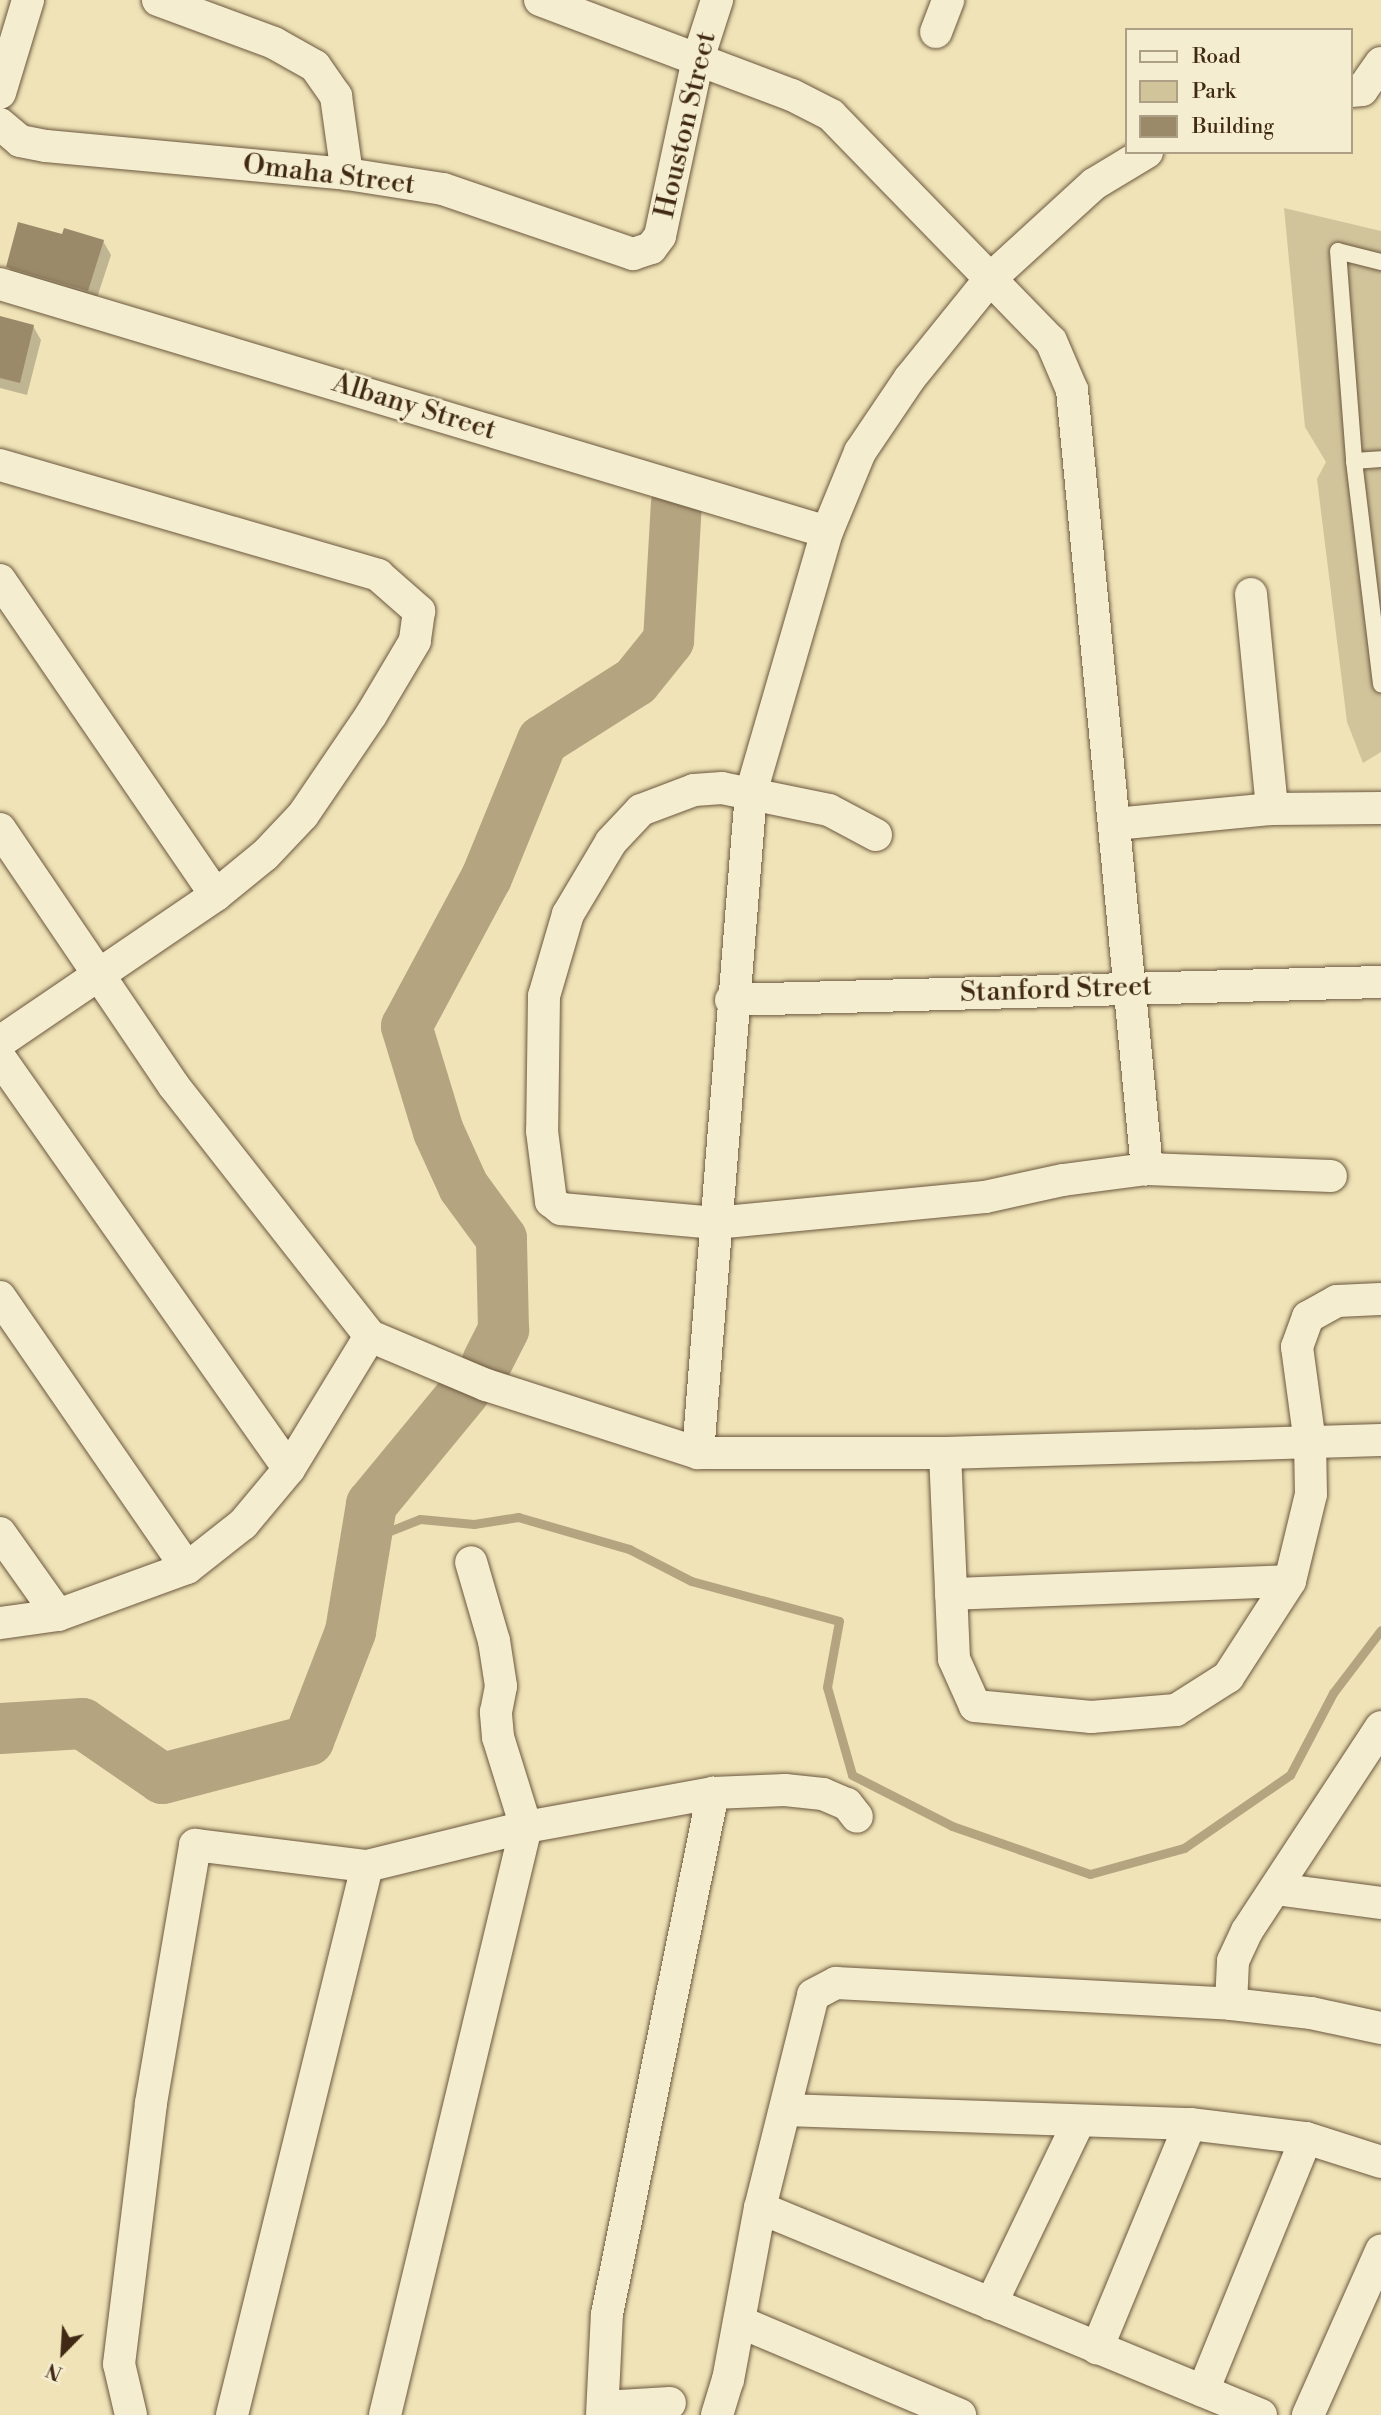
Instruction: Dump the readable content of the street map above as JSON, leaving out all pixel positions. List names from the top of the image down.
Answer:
{
  "streets": {
    "street": [
      "Houston Street",
      "Omaha Street",
      "Albany Street",
      "Stanford Street"
    ]
  },
  "crossings": [
    ["Houston Street", "Omaha Street"]
  ],
  "legend": ["Road", "Park", "Building"],
  "north": "bottom left"
}
